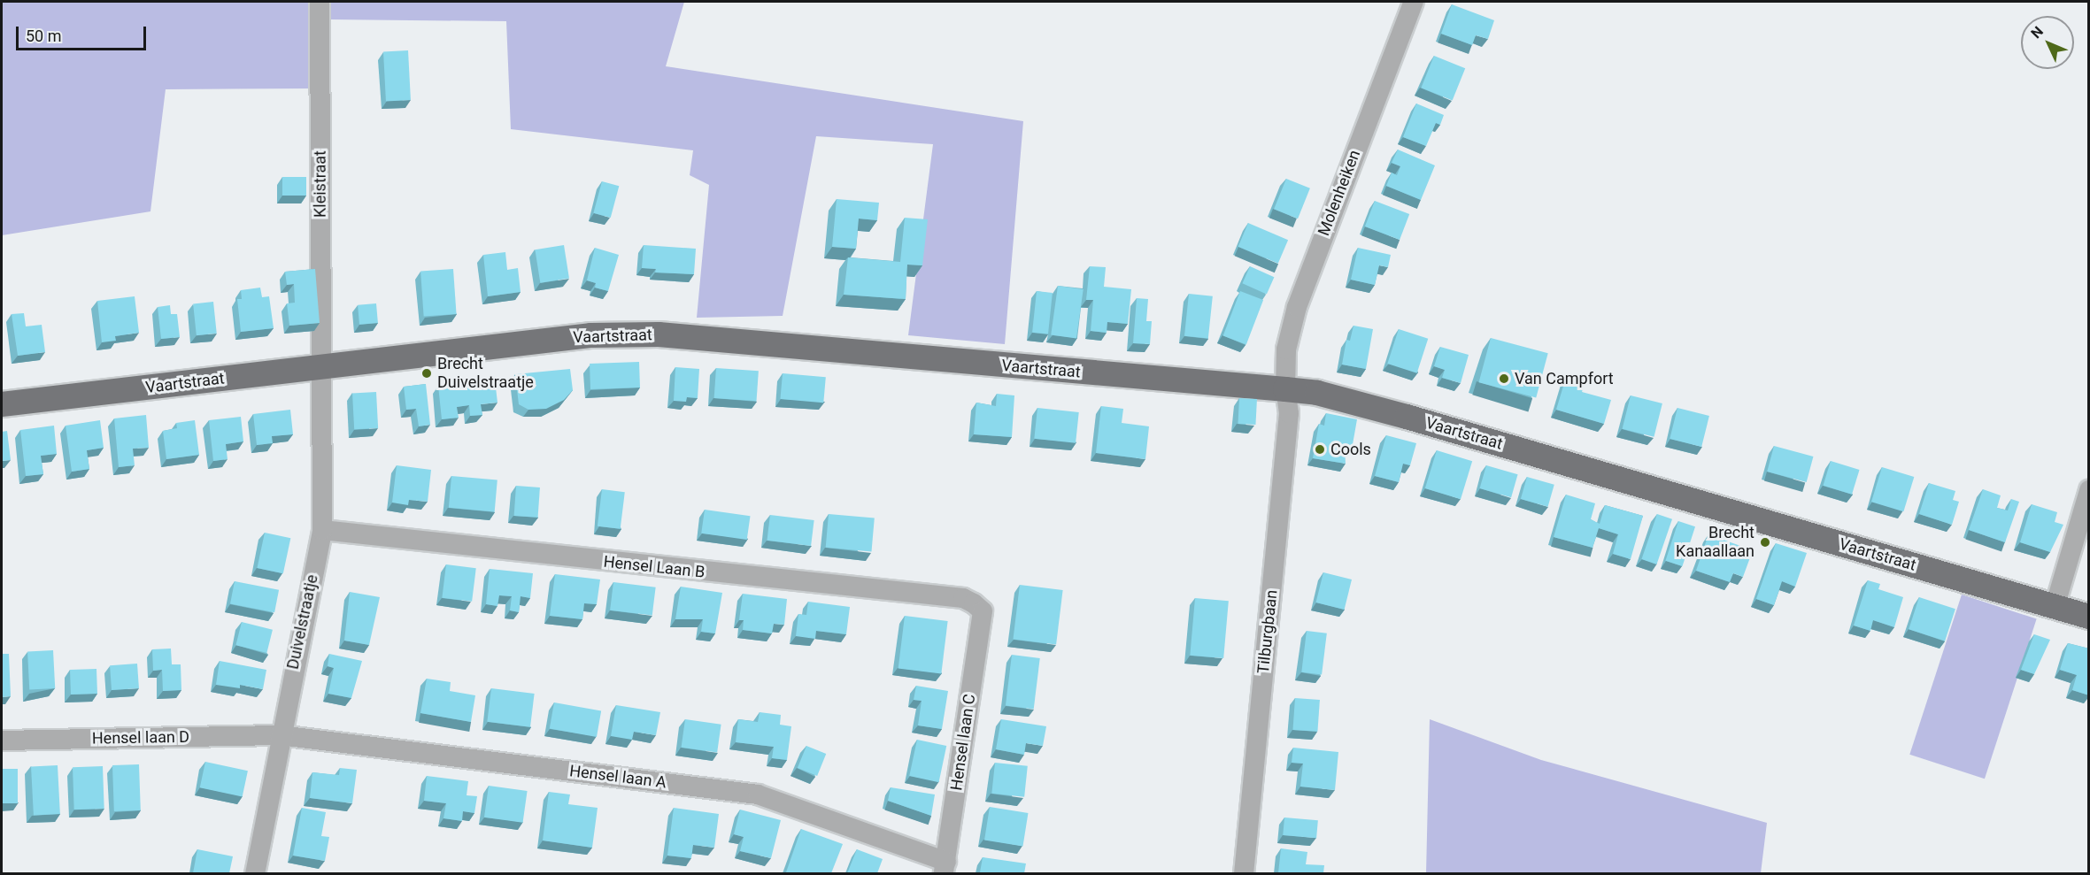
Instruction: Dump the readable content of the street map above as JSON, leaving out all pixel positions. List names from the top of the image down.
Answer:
{
  "streets": {
    "main road": ["Vaartstraat"],
    "street": [
      "Kleistraat",
      "Molenheiken",
      "Hensel Laan B",
      "Duivelstraatje",
      "Tilburgbaan",
      "Hensel laan D",
      "Hensel laan C",
      "Hensel laan A"
    ]
  },
  "crossings": [
    ["Kleistraat", "Vaartstraat"],
    ["Kleistraat", "Duivelstraatje"],
    ["Molenheiken", "Vaartstraat"],
    ["Molenheiken", "Tilburgbaan"],
    ["Vaartstraat", "Duivelstraatje"],
    ["Vaartstraat", "Tilburgbaan"],
    ["Hensel Laan B", "Duivelstraatje"],
    ["Hensel Laan B", "Hensel laan C"],
    ["Duivelstraatje", "Hensel laan D"],
    ["Duivelstraatje", "Hensel laan A"],
    ["Hensel laan D", "Hensel laan A"],
    ["Hensel laan C", "Hensel laan A"]
  ],
  "places": [
    "Brecht Duivelstraatje",
    "Van Campfort",
    "Cools",
    "Brecht Kanaallaan"
  ],
  "scale_bar": "50 m",
  "north": "top left"
}
